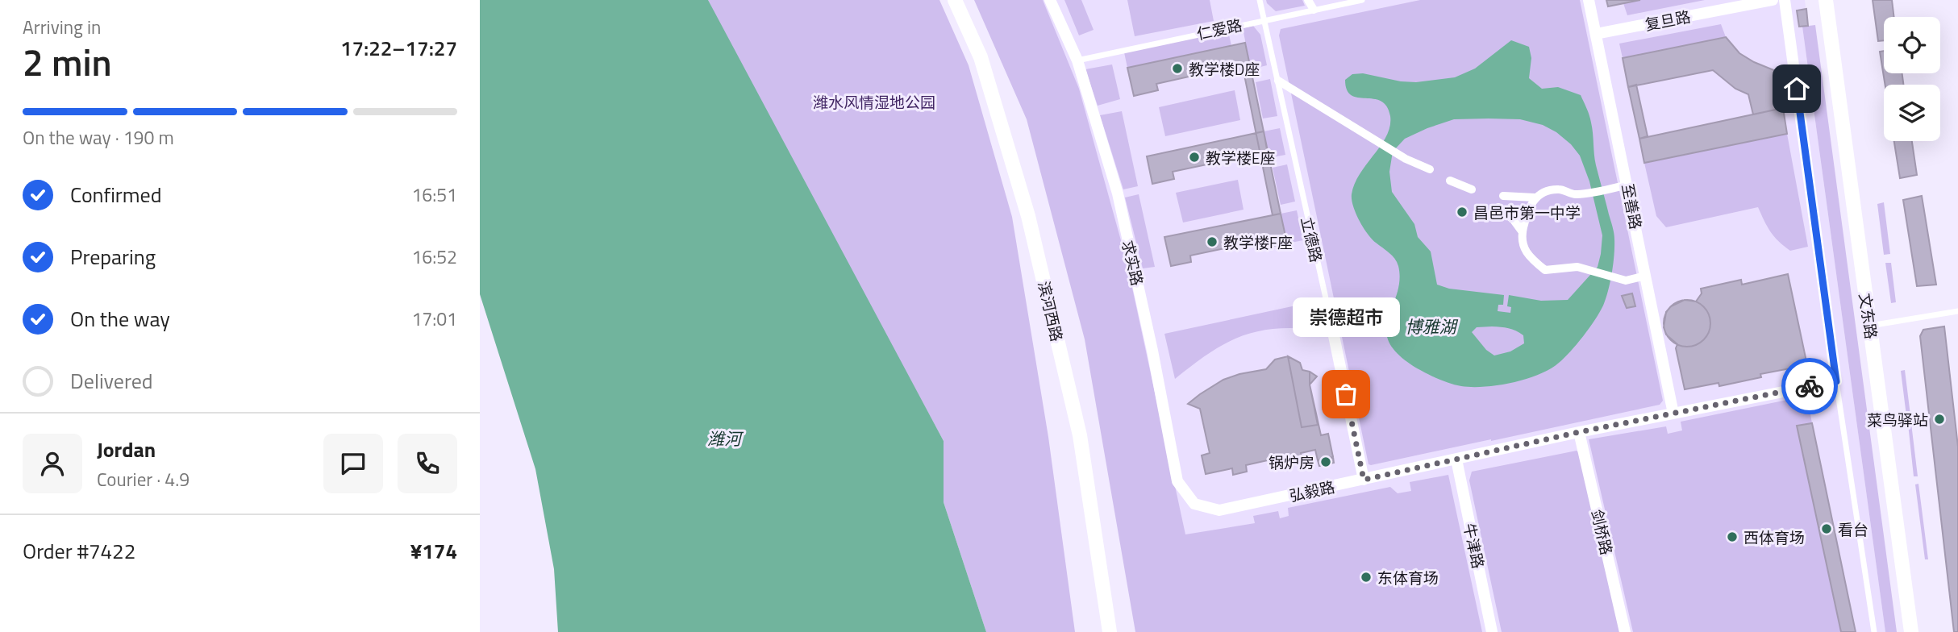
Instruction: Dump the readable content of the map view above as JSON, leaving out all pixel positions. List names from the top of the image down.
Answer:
{
  "streets": {
    "street": [
      "复旦路",
      "至善路",
      "立德路",
      "求实路",
      "滨河西路",
      "文东路",
      "弘毅路",
      "剑桥路",
      "牛津路"
    ],
    "lane": ["仁爱路"]
  },
  "crossings": [
    ["复旦路", "至善路"],
    ["仁爱路", "立德路"],
    ["仁爱路", "求实路"],
    ["至善路", "弘毅路"],
    ["立德路", "弘毅路"],
    ["求实路", "弘毅路"],
    ["弘毅路", "剑桥路"],
    ["弘毅路", "牛津路"]
  ],
  "water": ["博雅湖", "潍河"],
  "parks": ["潍水风情湿地公园"],
  "places": [
    "教学楼D座",
    "教学楼E座",
    "昌邑市第一中学",
    "教学楼F座",
    "崇德超市",
    "菜鸟驿站",
    "锅炉房",
    "看台",
    "西体育场",
    "东体育场"
  ],
  "page": {
    "heading": ["2 min", "Arriving in", "17:22–17:27"],
    "panel": [
      "Jordan",
      "Courier · 4.9",
      "Order #7422",
      "¥174"
    ],
    "bar": "On the way · 190 m",
    "list": [
      ["Confirmed", "16:51"],
      ["Preparing", "16:52"],
      ["On the way", "17:01"],
      "Delivered"
    ],
    "bubble": "崇德超市"
  }
}
